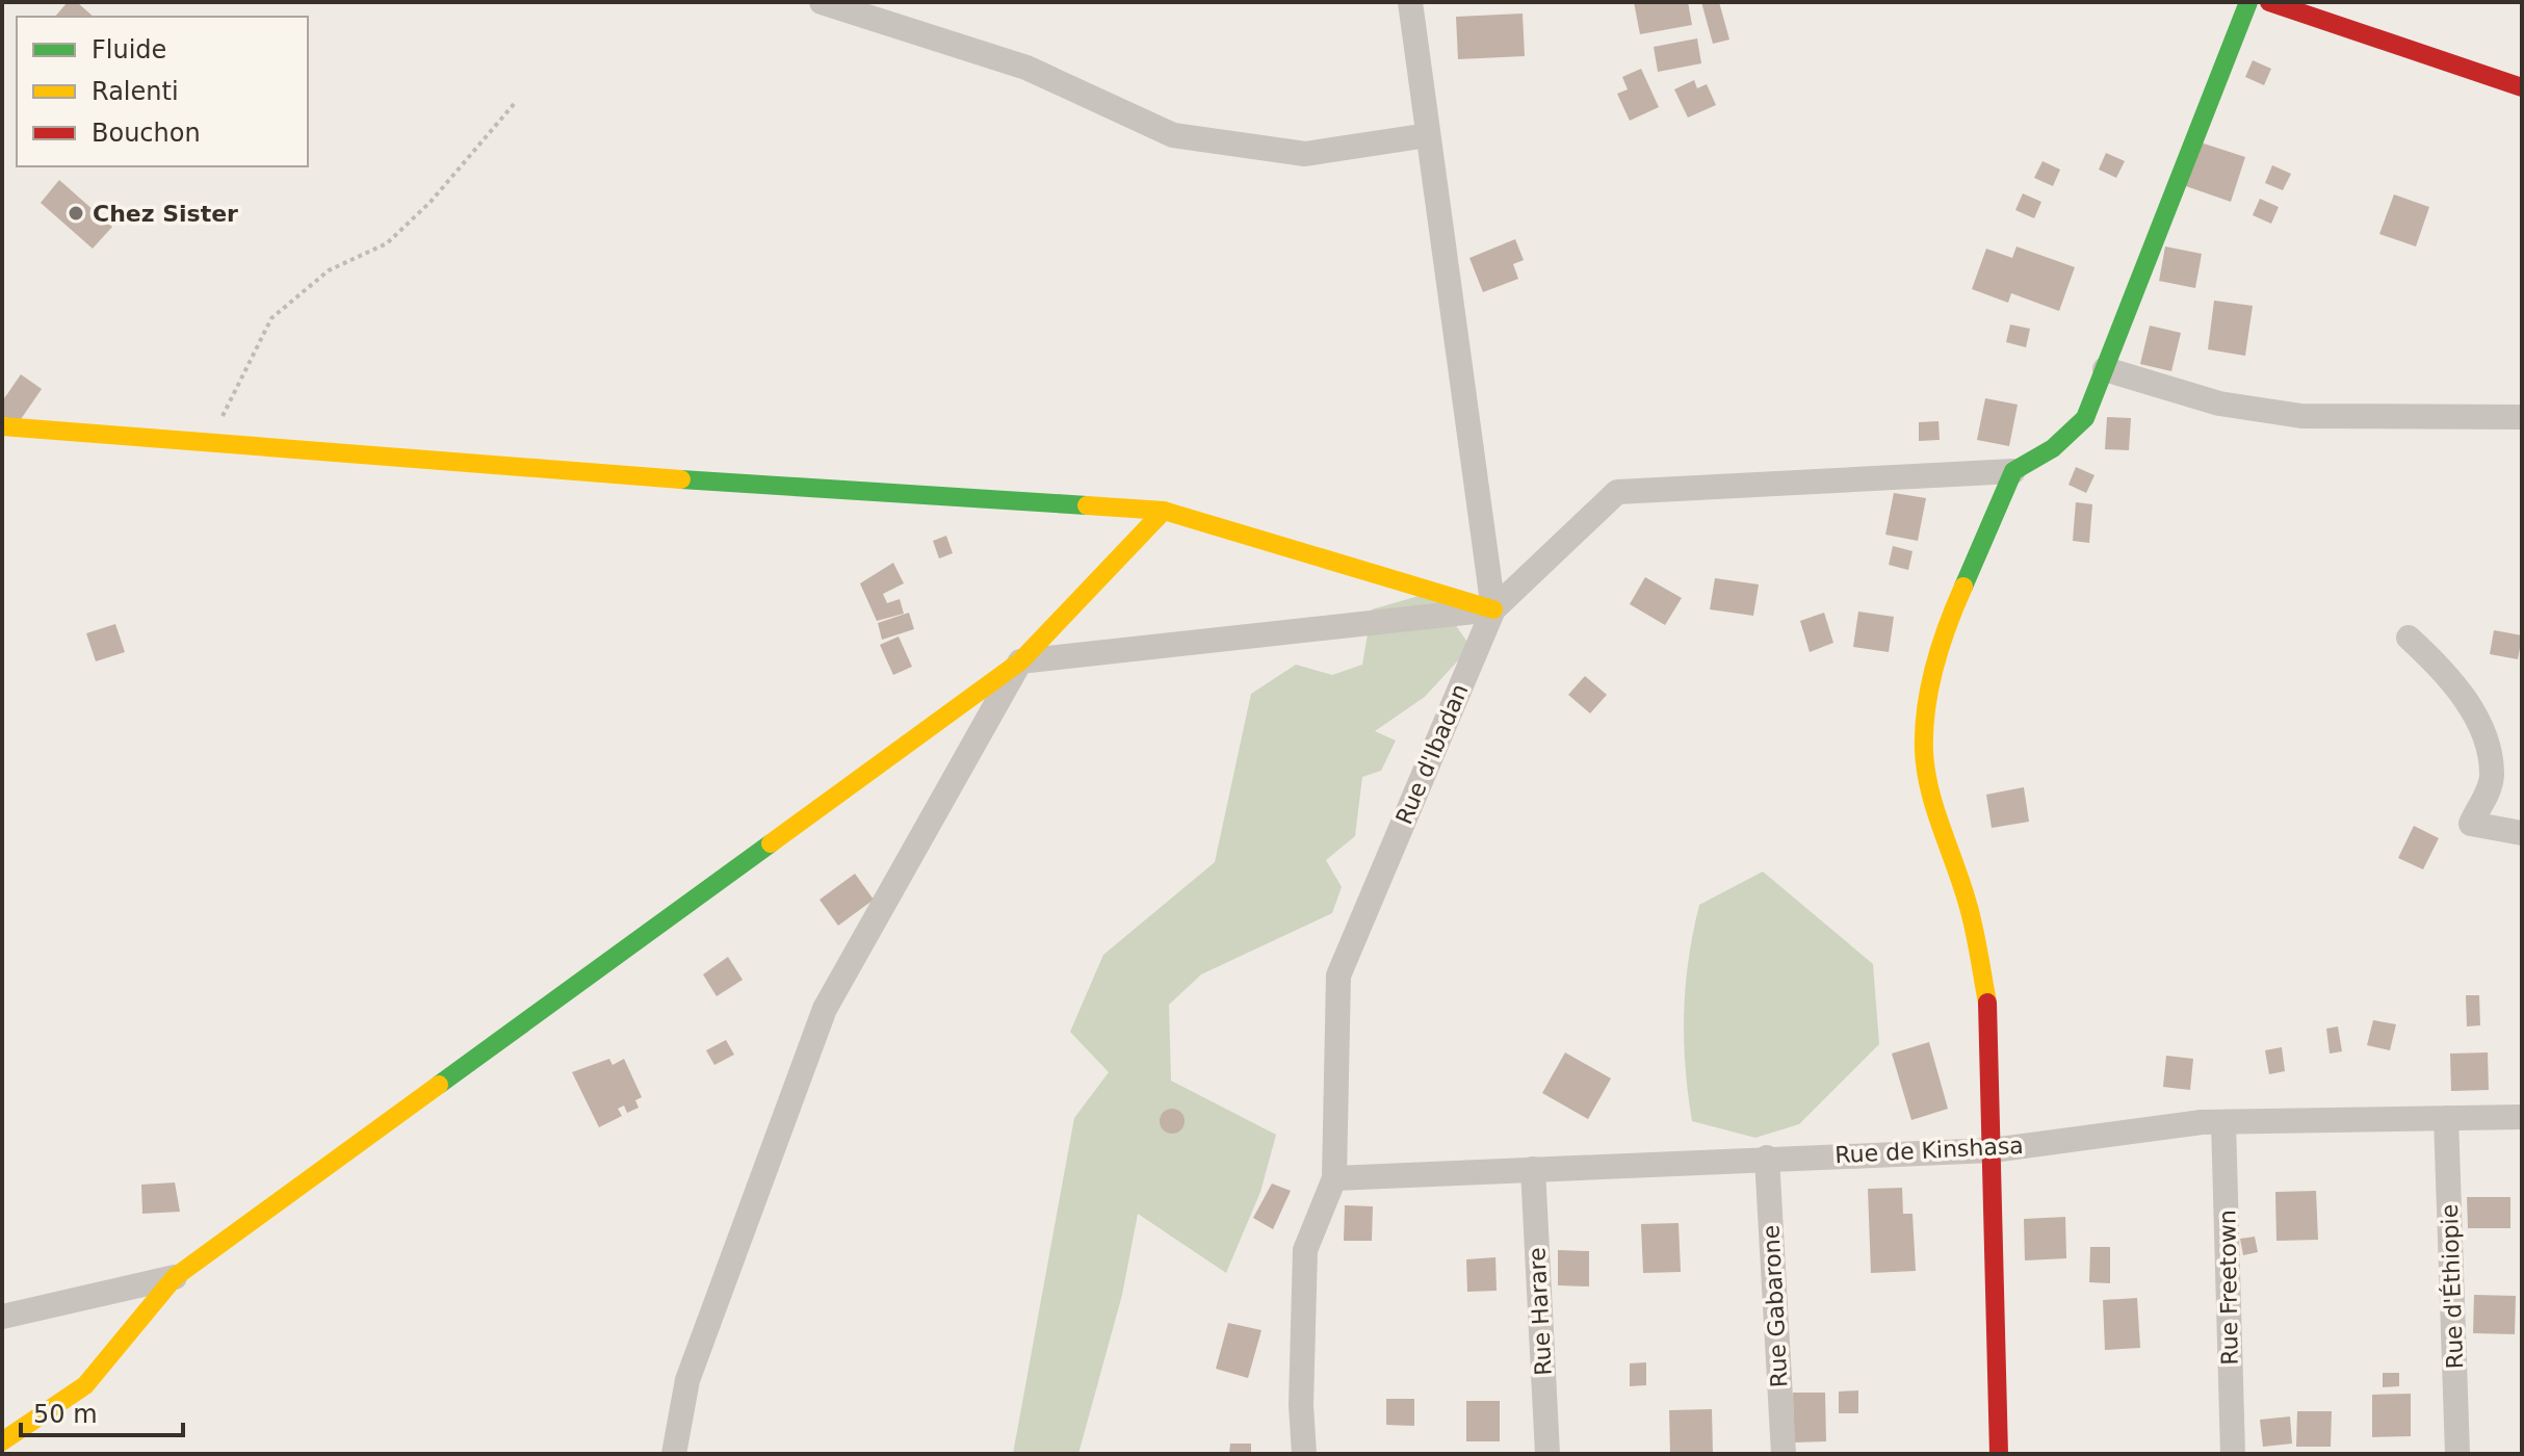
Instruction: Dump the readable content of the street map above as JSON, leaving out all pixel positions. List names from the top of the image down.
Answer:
{
  "streets": {
    "street": [
      "Rue d'Ibadan",
      "Rue de Kinshasa",
      "Rue d'Éthiopie",
      "Rue Freetown",
      "Rue Gabarone",
      "Rue Harare"
    ]
  },
  "crossings": [
    ["Rue d'Ibadan", "Rue de Kinshasa"],
    ["Rue de Kinshasa", "Rue d'Éthiopie"],
    ["Rue de Kinshasa", "Rue Freetown"],
    ["Rue de Kinshasa", "Rue Gabarone"],
    ["Rue de Kinshasa", "Rue Harare"]
  ],
  "places": ["Chez Sister"],
  "legend": ["Fluide", "Ralenti", "Bouchon"],
  "scale_bar": "50 m"
}
